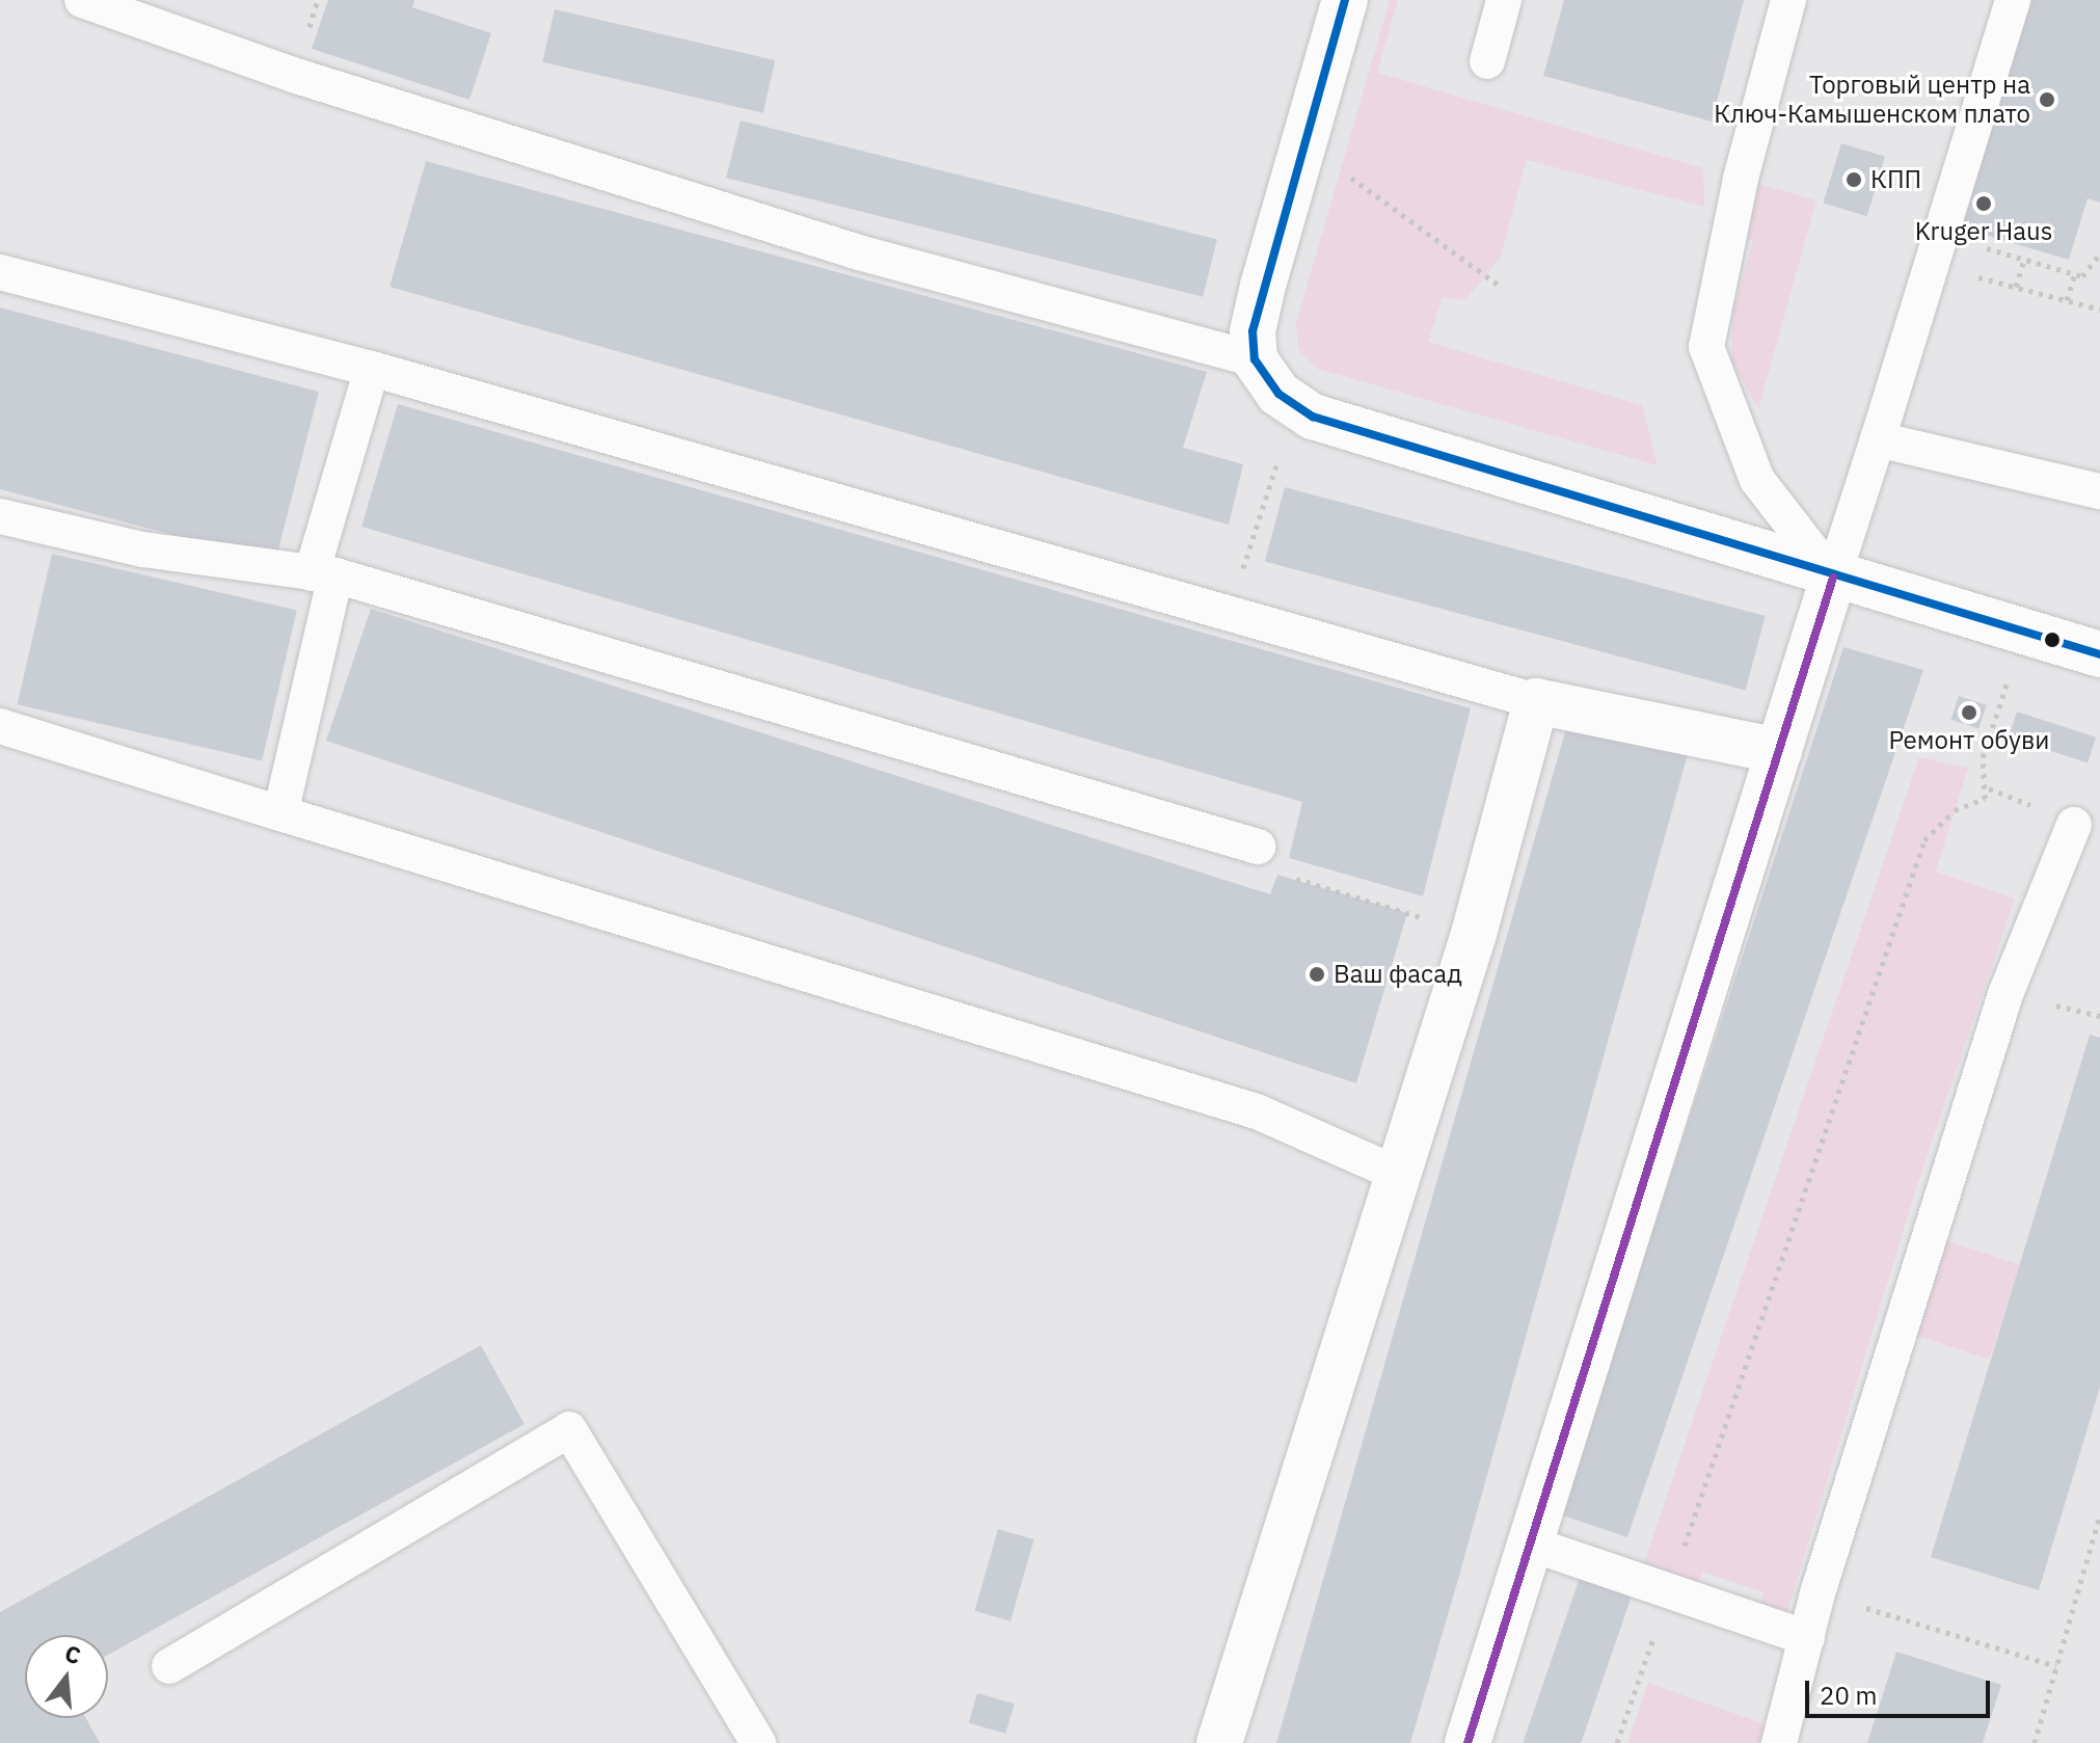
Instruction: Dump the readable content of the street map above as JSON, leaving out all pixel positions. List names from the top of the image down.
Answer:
{
  "places": [
    "Торговый центр на Ключ-Камышенском плато",
    "КПП",
    "Kruger Haus",
    "Ремонт обуви",
    "Ваш фасад"
  ],
  "scale_bar": "20 m",
  "north": "top"
}
